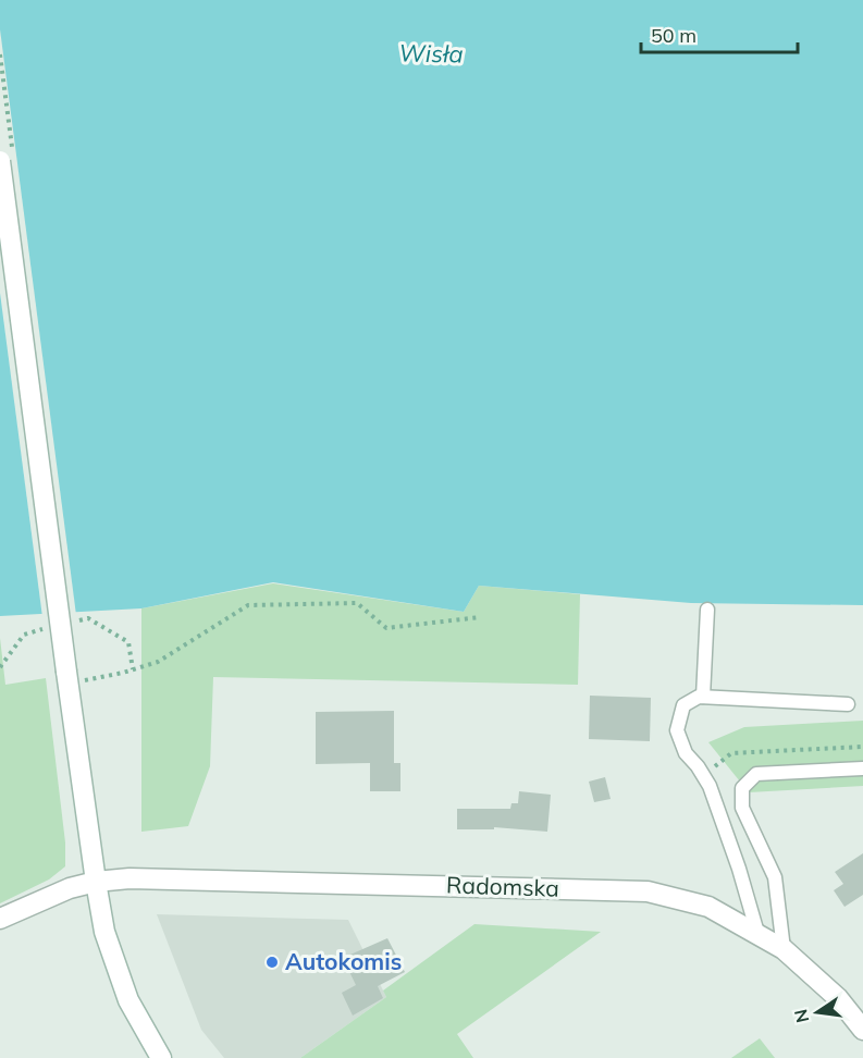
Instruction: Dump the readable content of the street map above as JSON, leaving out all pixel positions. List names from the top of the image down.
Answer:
{
  "streets": {
    "street": ["Radomska"]
  },
  "water": ["Wisła"],
  "places": ["Autokomis"],
  "scale_bar": "50 m",
  "north": "left"
}
